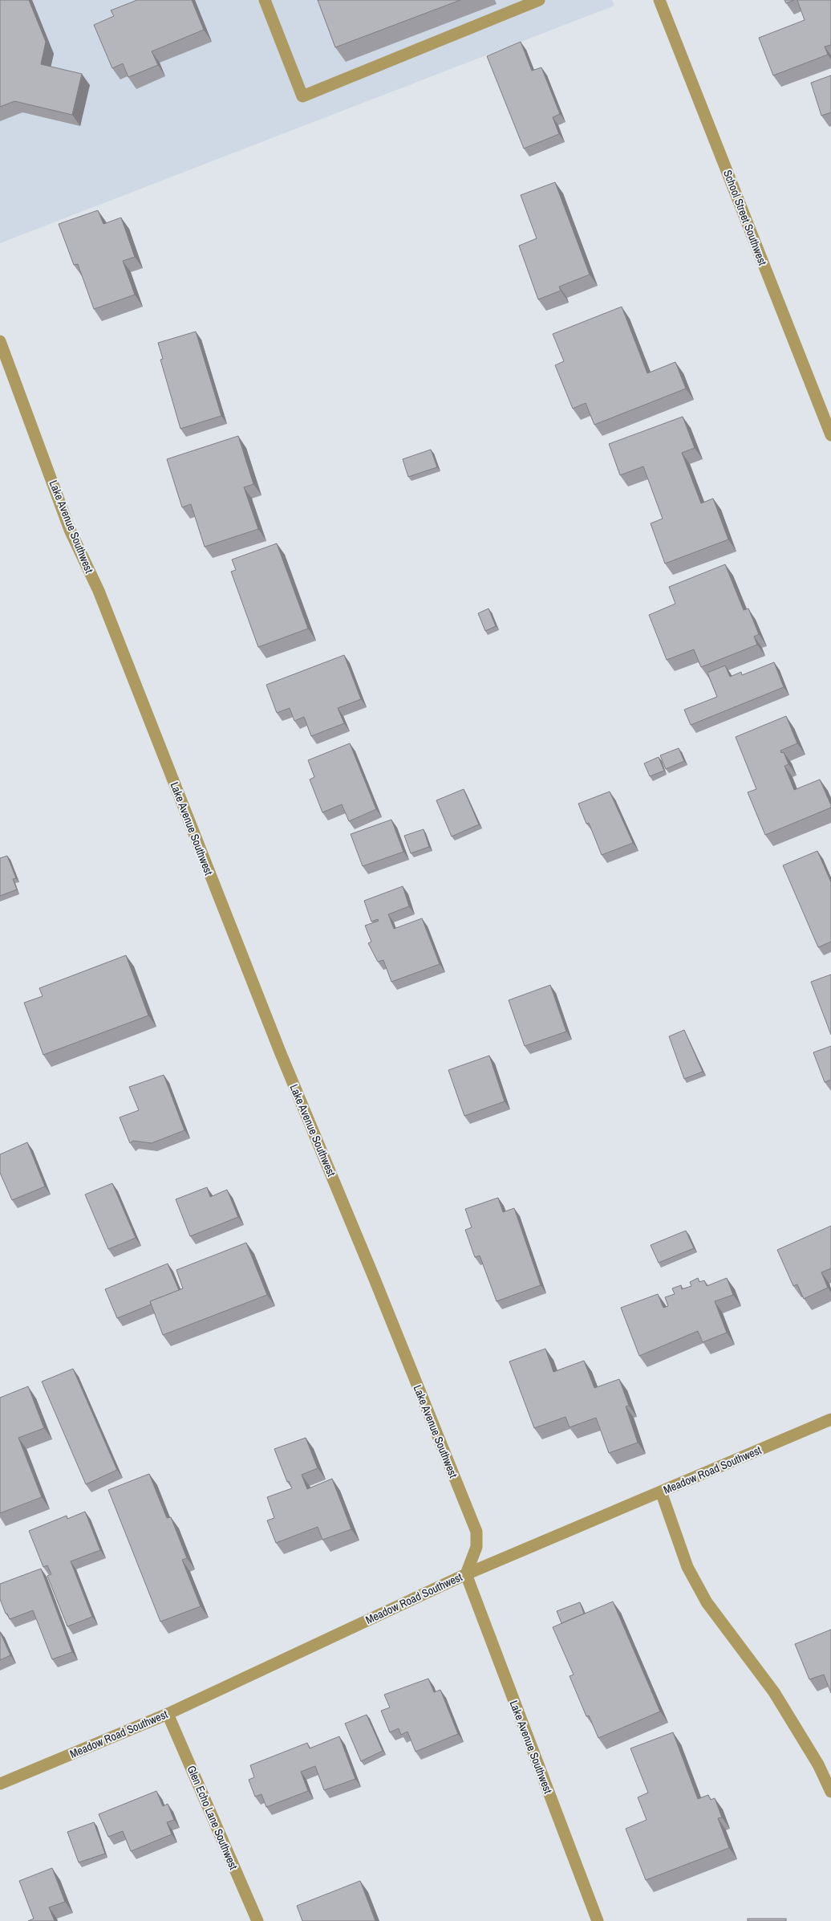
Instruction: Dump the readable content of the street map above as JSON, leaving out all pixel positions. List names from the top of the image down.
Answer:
{
  "streets": {
    "street": [
      "School Street Southwest",
      "Lake Avenue Southwest",
      "Meadow Road Southwest",
      "Glen Echo Lane Southwest"
    ]
  },
  "crossings": [
    ["Lake Avenue Southwest", "Meadow Road Southwest"],
    ["Meadow Road Southwest", "Glen Echo Lane Southwest"]
  ]
}
